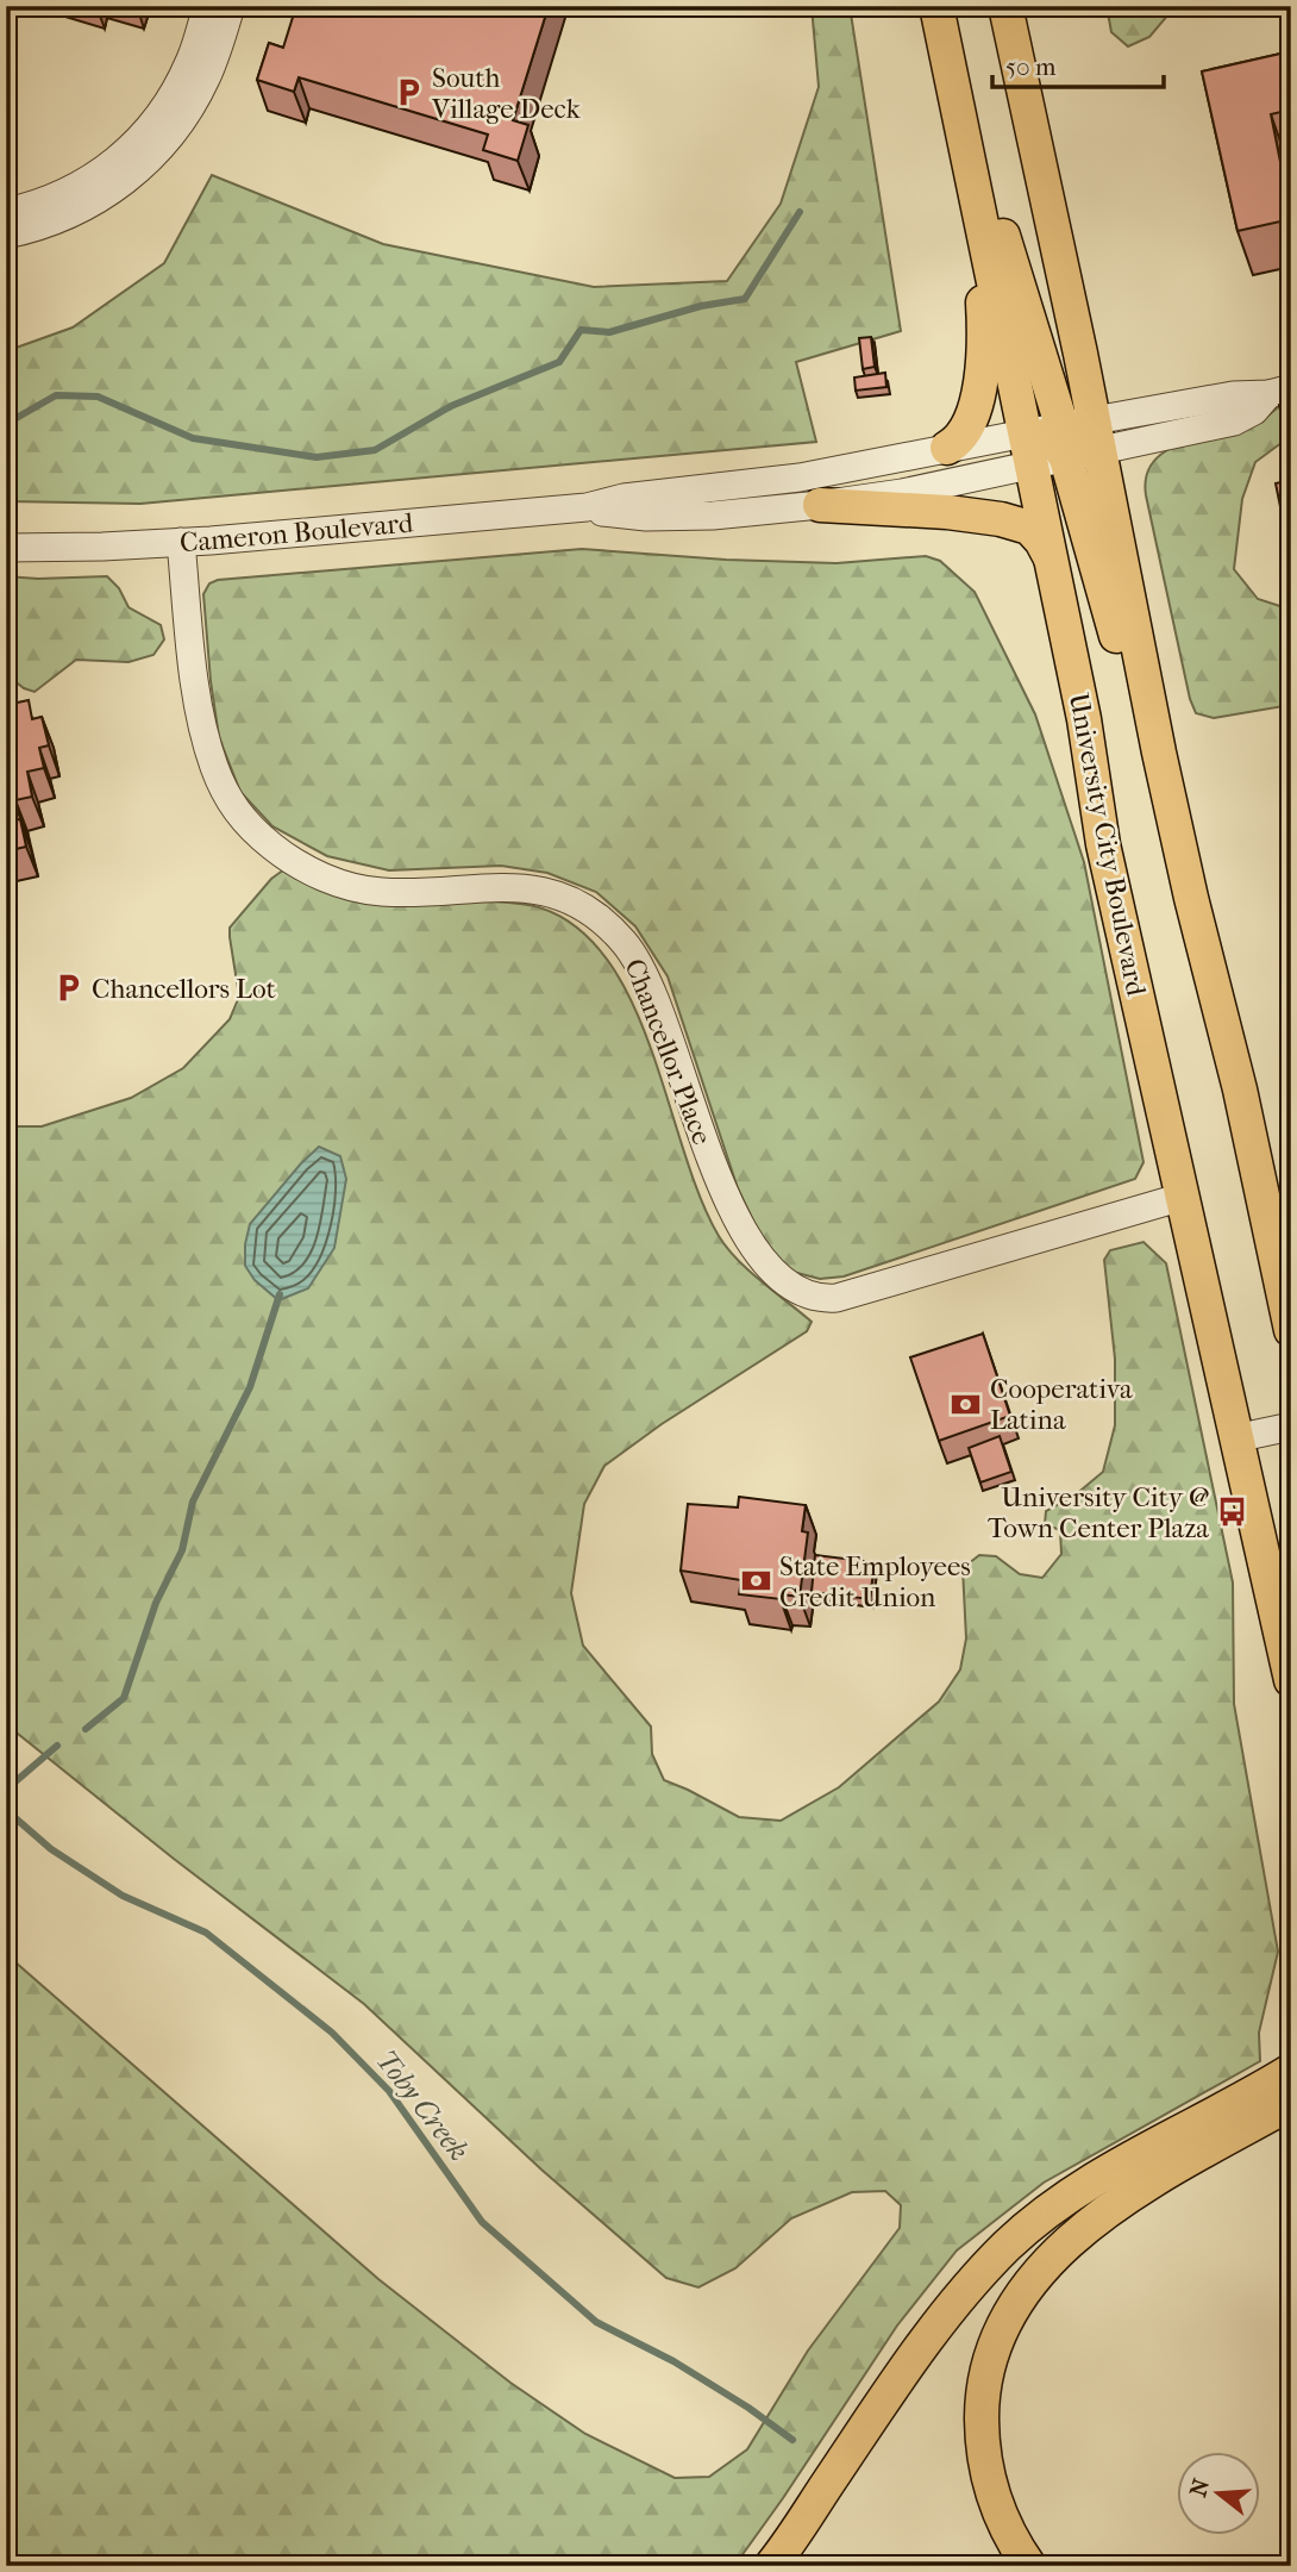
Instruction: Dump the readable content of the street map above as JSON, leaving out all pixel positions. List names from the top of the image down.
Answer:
{
  "streets": {
    "main road": ["University City Boulevard"],
    "street": ["Cameron Boulevard", "Chancellor Place"]
  },
  "crossings": [
    ["Cameron Boulevard", "University City Boulevard"],
    ["Cameron Boulevard", "Chancellor Place"],
    ["University City Boulevard", "Chancellor Place"]
  ],
  "water": ["Toby Creek"],
  "places": {
    "parking": ["South Village Deck", "Chancellors Lot"],
    "bank": ["Cooperativa Latina", "State Employees Credit Union"],
    "bus stop": ["University City @ Town Center Plaza"]
  },
  "scale_bar": "50 m",
  "north": "left"
}
